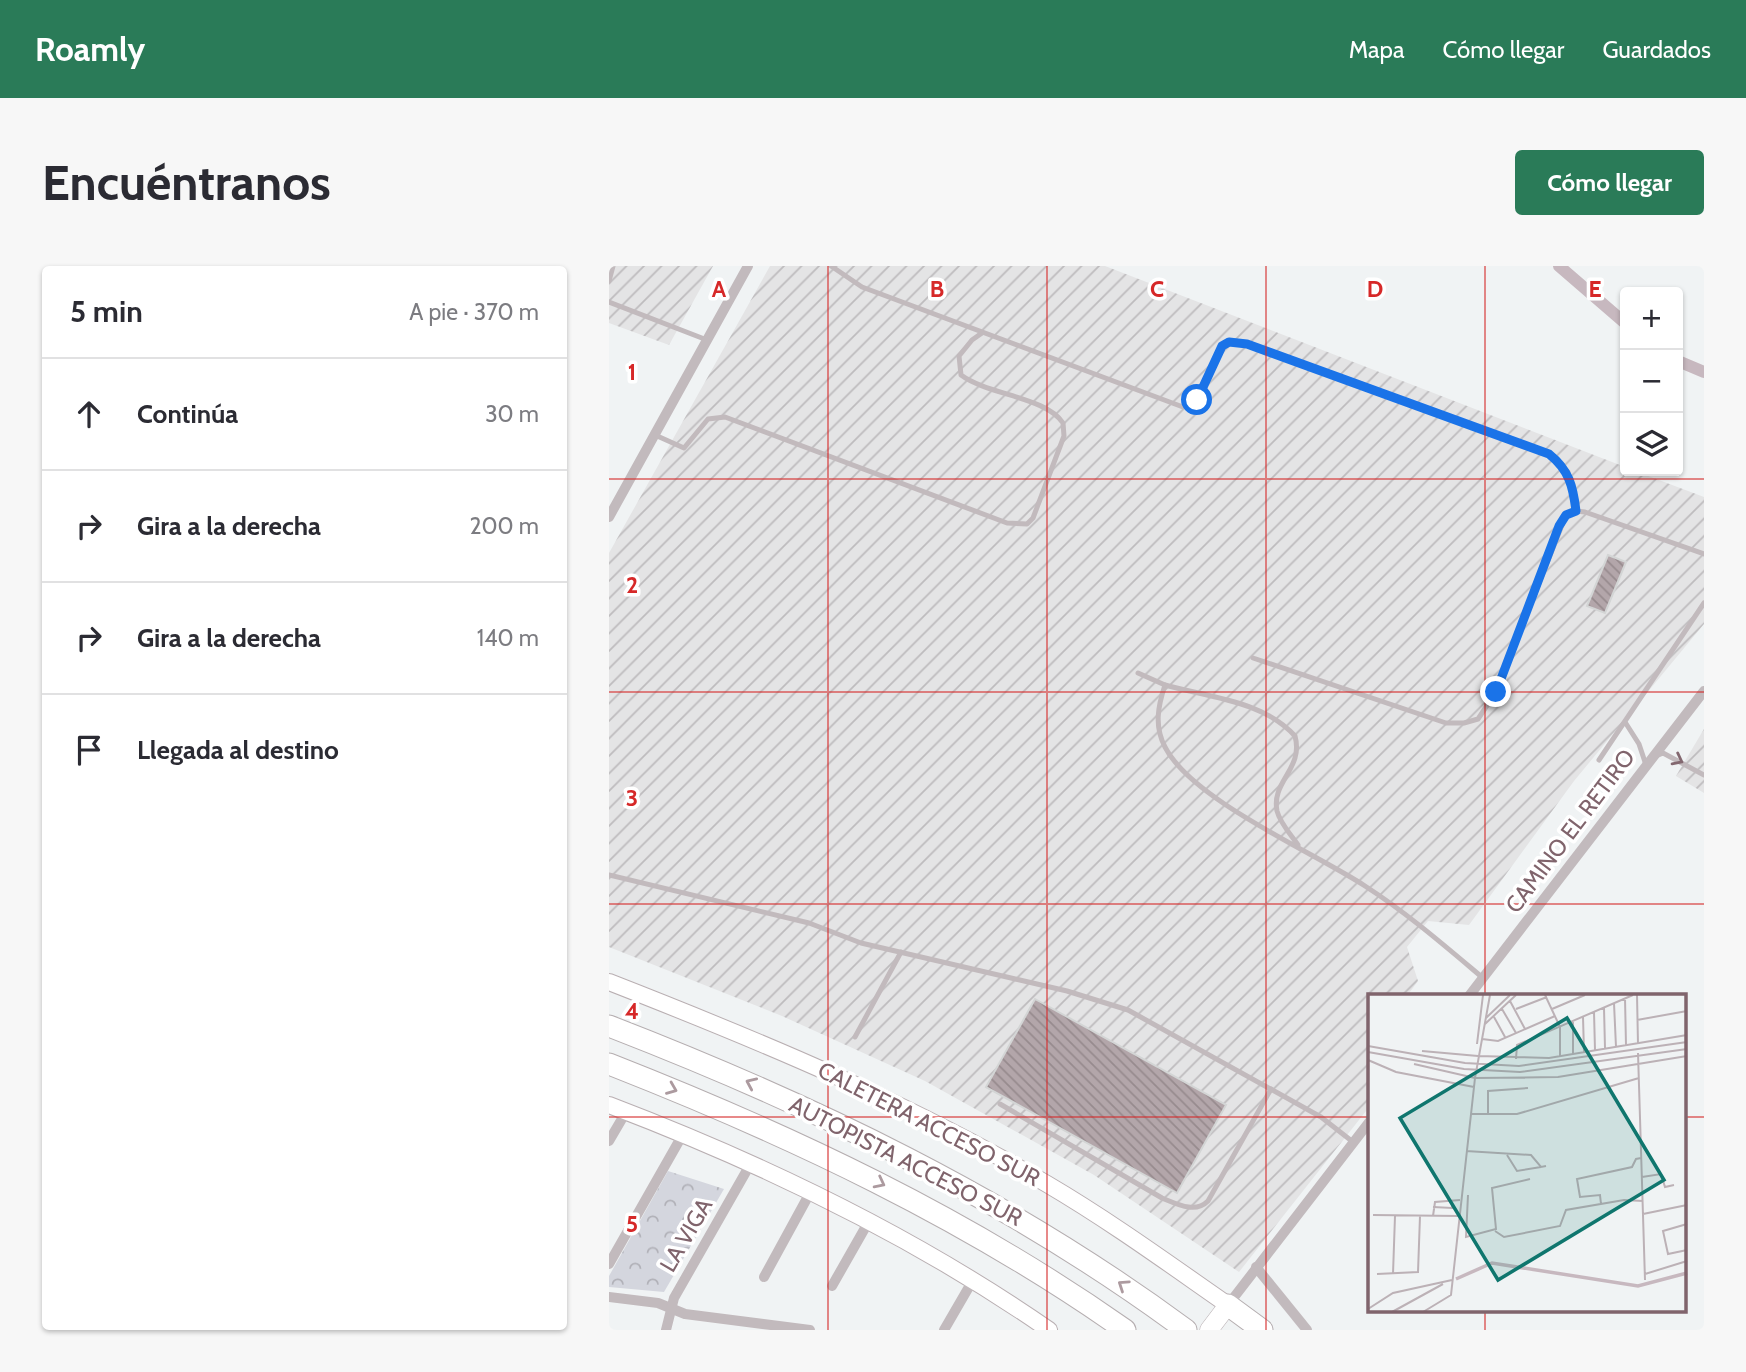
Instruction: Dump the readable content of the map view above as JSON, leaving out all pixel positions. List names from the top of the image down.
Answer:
{
  "streets": {
    "highway": ["AUTOPISTA ACCESO SUR"],
    "main road": ["CALETERA ACCESO SUR"],
    "street": ["CAMINO EL RETIRO", "LA VIGA"]
  },
  "page": {
    "header": "Roamly",
    "nav": ["Mapa", "Cómo llegar", "Guardados"],
    "buttons": "Cómo llegar",
    "title": "Encuéntranos",
    "heading": ["5 min", "A pie · 370 m"],
    "map_buttons": ["+", "−"],
    "list": [
      ["Continúa", "30 m"],
      ["Gira a la derecha", "200 m"],
      ["Gira a la derecha", "140 m"],
      "Llegada al destino"
    ]
  },
  "grid": {
    "columns": [
      "A",
      "B",
      "C",
      "D",
      "E"
    ],
    "rows": [
      "1",
      "2",
      "3",
      "4",
      "5"
    ]
  }
}
